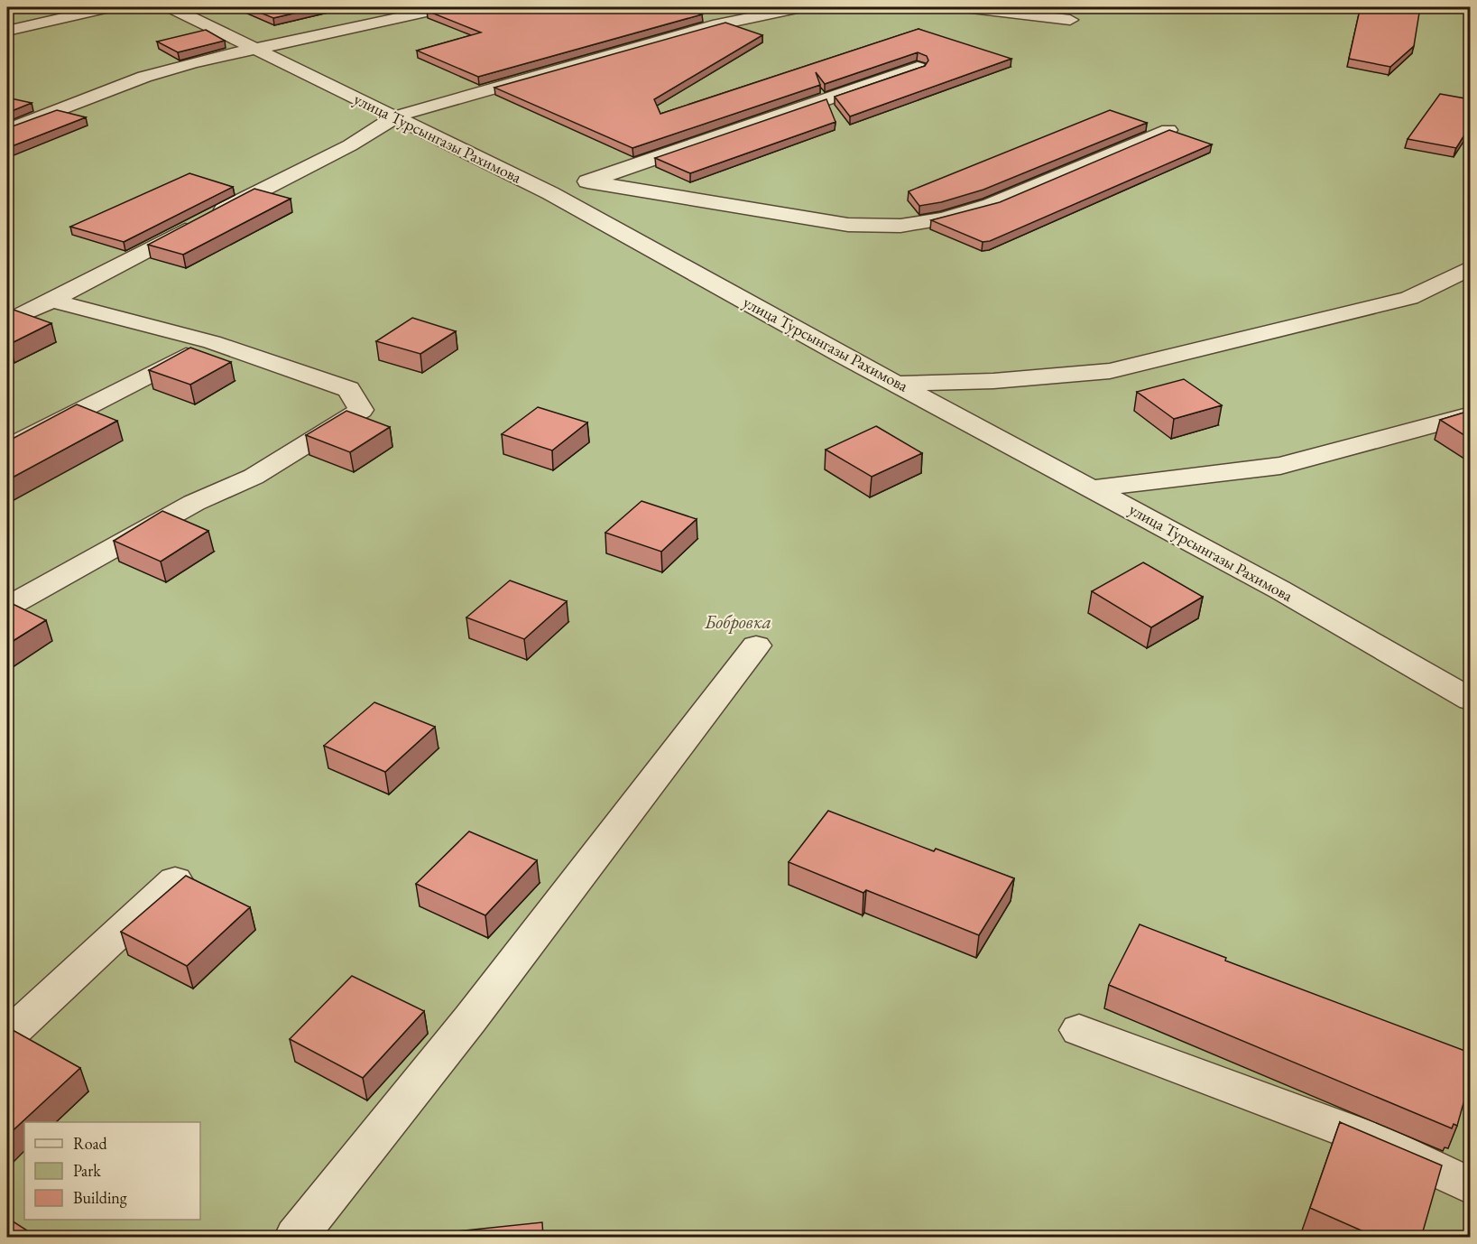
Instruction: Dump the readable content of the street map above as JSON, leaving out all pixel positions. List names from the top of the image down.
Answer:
{
  "streets": {
    "street": ["улица Турсынгазы Рахимова"]
  },
  "parks": ["Бобровка"],
  "legend": ["Road", "Park", "Building"]
}
